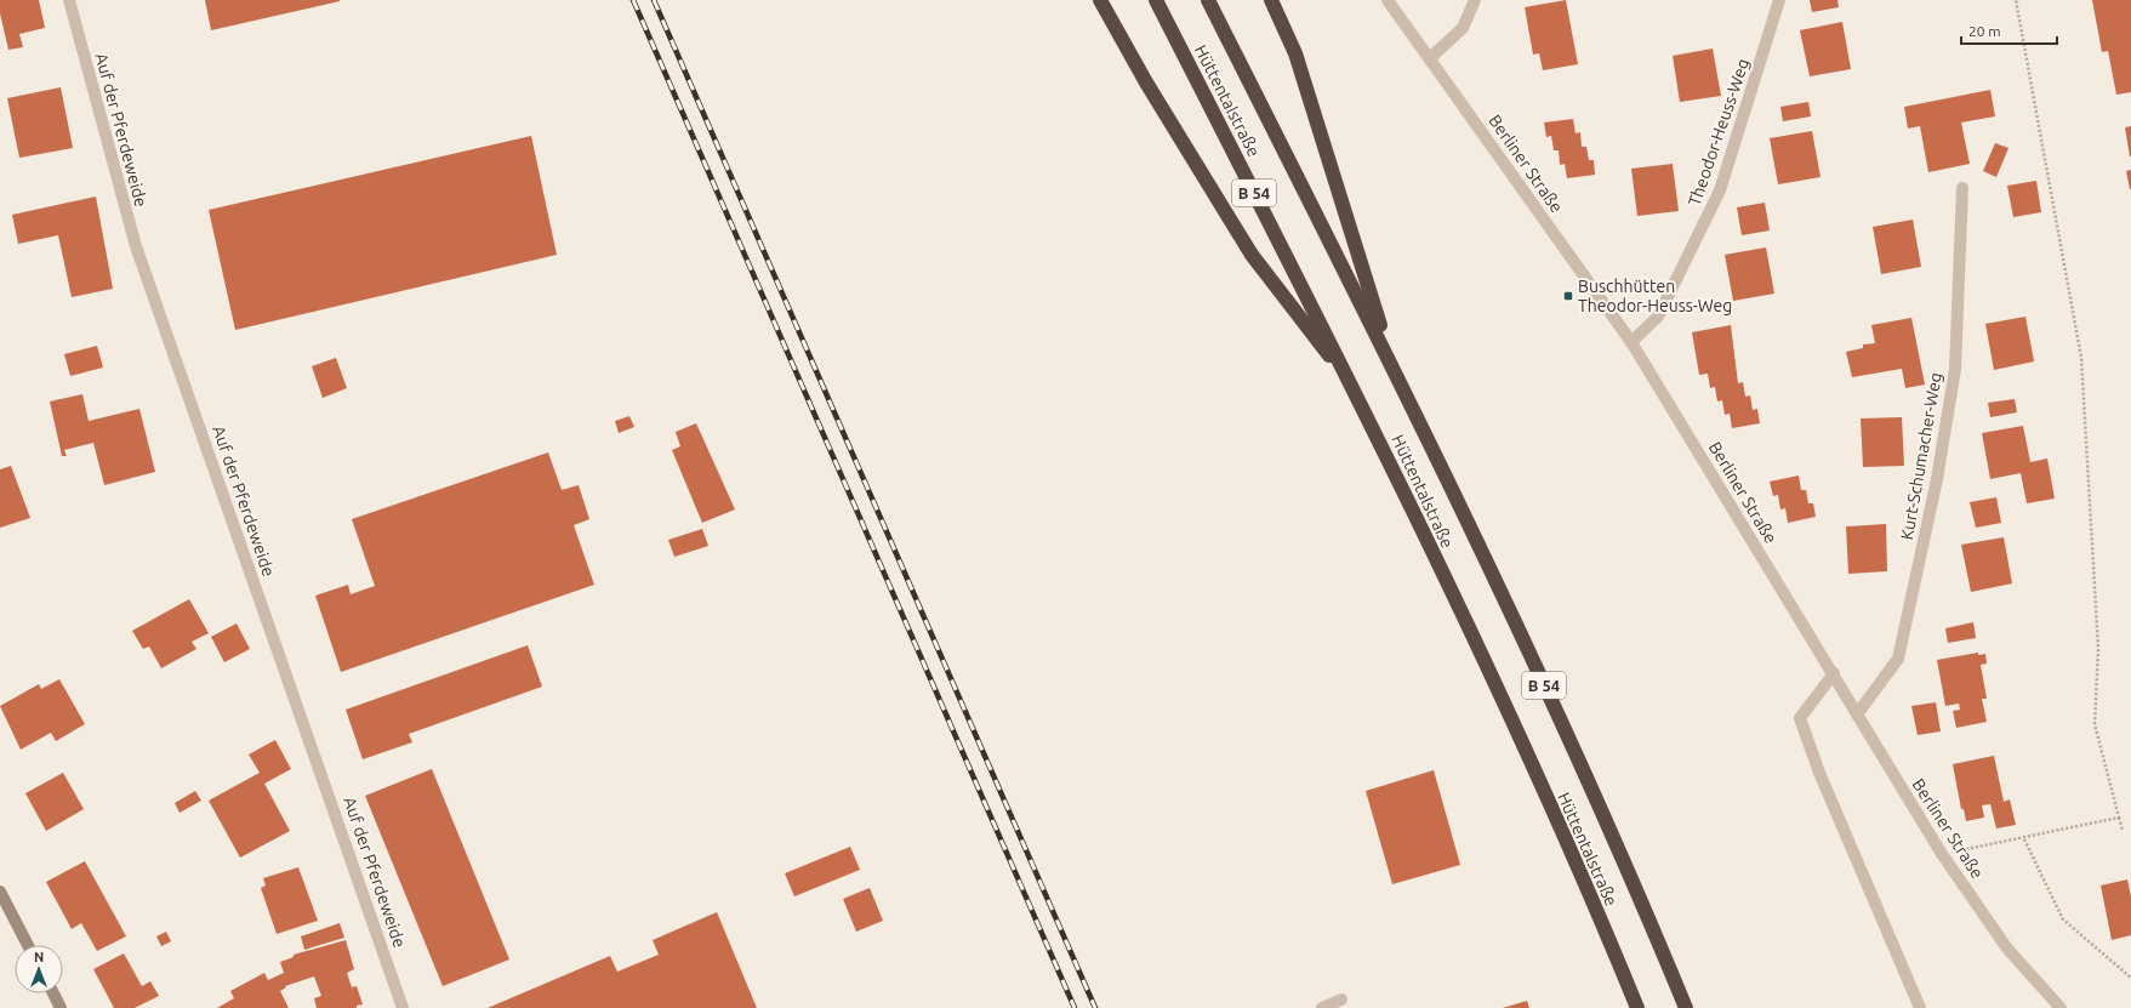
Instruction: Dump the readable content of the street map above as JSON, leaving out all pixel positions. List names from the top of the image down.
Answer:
{
  "streets": {
    "highway": ["Hüttentalstraße", "B 54"],
    "street": [
      "Auf der Pferdeweide",
      "Theodor-Heuss-Weg",
      "Berliner Straße",
      "Kurt-Schumacher-Weg"
    ]
  },
  "crossings": [
    ["Theodor-Heuss-Weg", "Berliner Straße"],
    ["Berliner Straße", "Kurt-Schumacher-Weg"]
  ],
  "places": {
    "transit": ["Buschhütten Theodor-Heuss-Weg"]
  },
  "scale_bar": "20 m",
  "north": "top"
}
